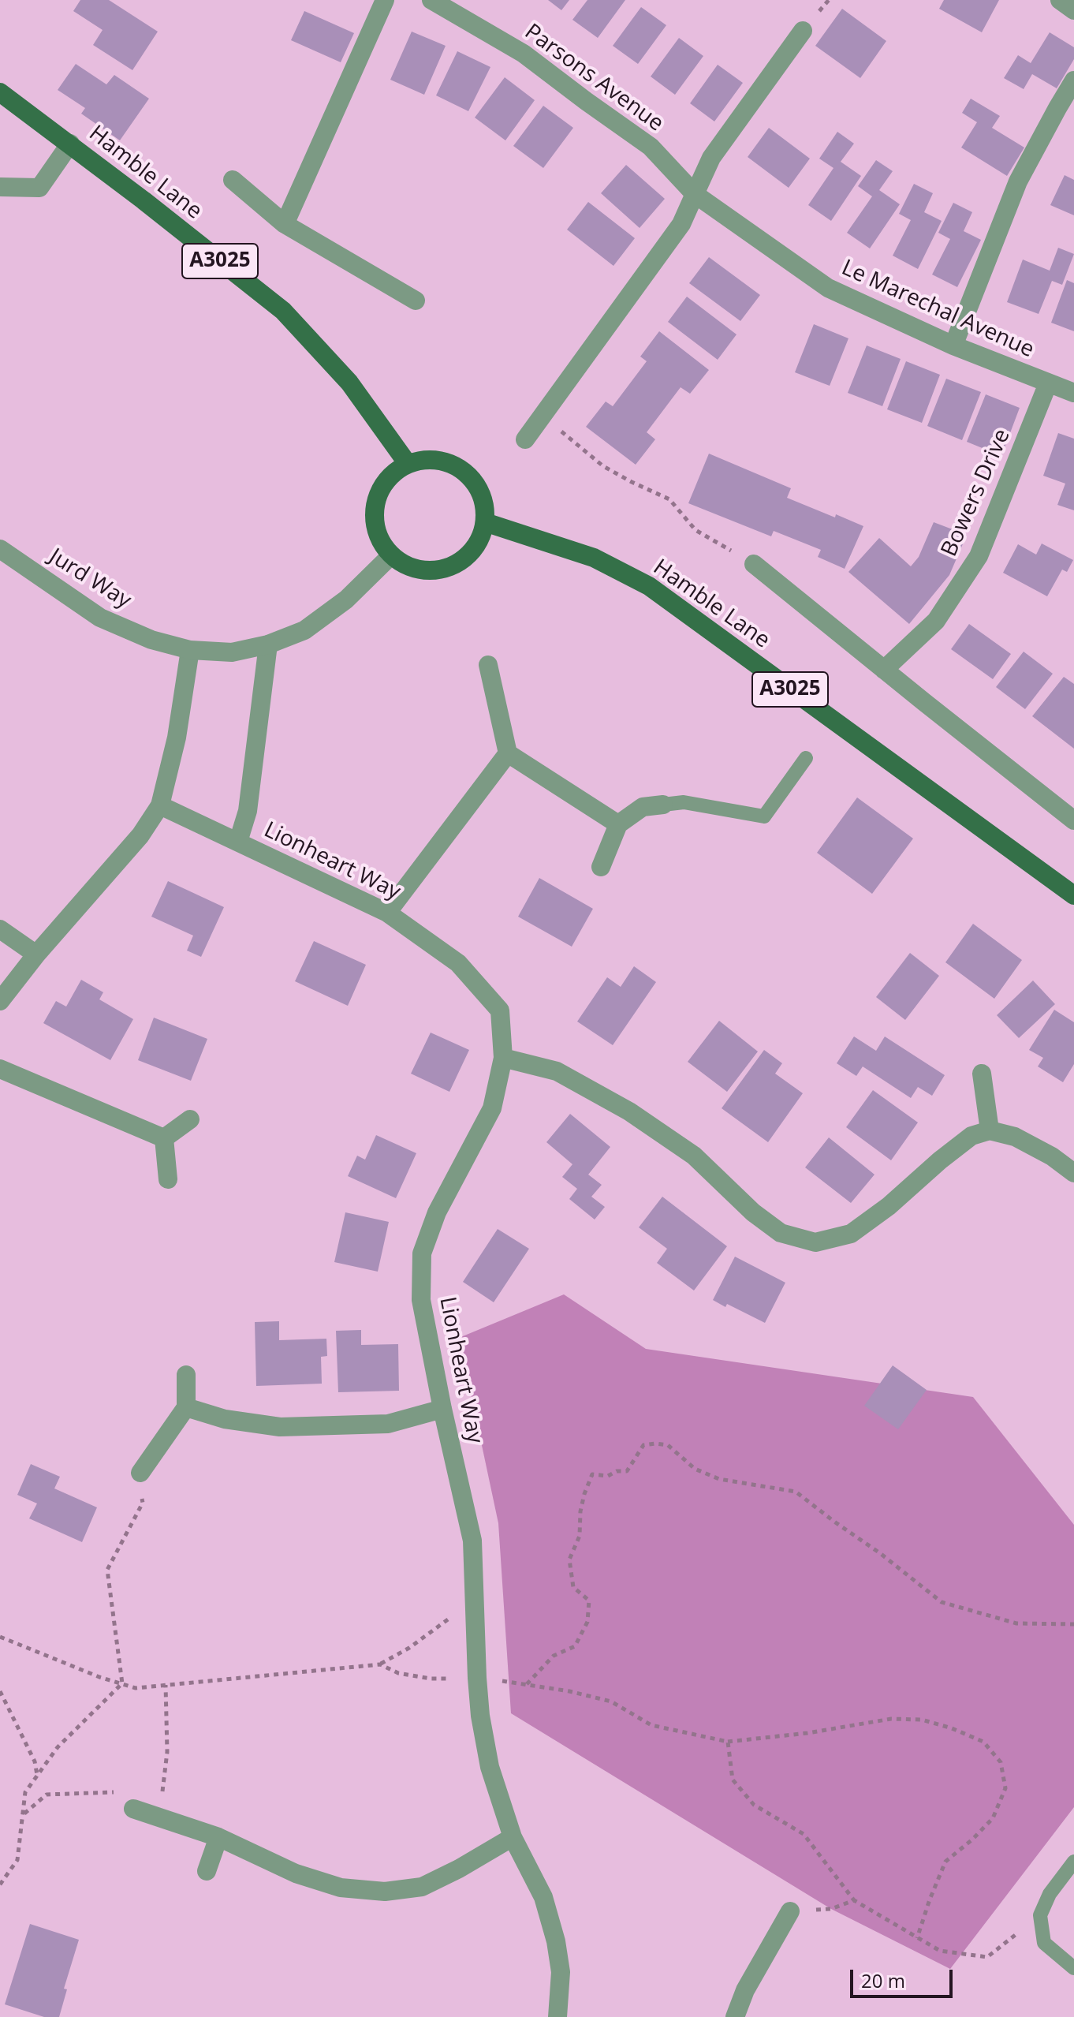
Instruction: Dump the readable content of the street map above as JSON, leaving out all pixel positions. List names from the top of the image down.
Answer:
{
  "streets": {
    "main road": ["Hamble Lane", "A3025"],
    "street": [
      "Parsons Avenue",
      "Le Marechal Avenue",
      "Bowers Drive",
      "Jurd Way",
      "Lionheart Way"
    ]
  },
  "crossings": [
    ["Parsons Avenue", "Le Marechal Avenue"],
    ["Hamble Lane", "Jurd Way"],
    ["Le Marechal Avenue", "Bowers Drive"],
    ["Jurd Way", "Lionheart Way"]
  ],
  "scale_bar": "20 m"
}
